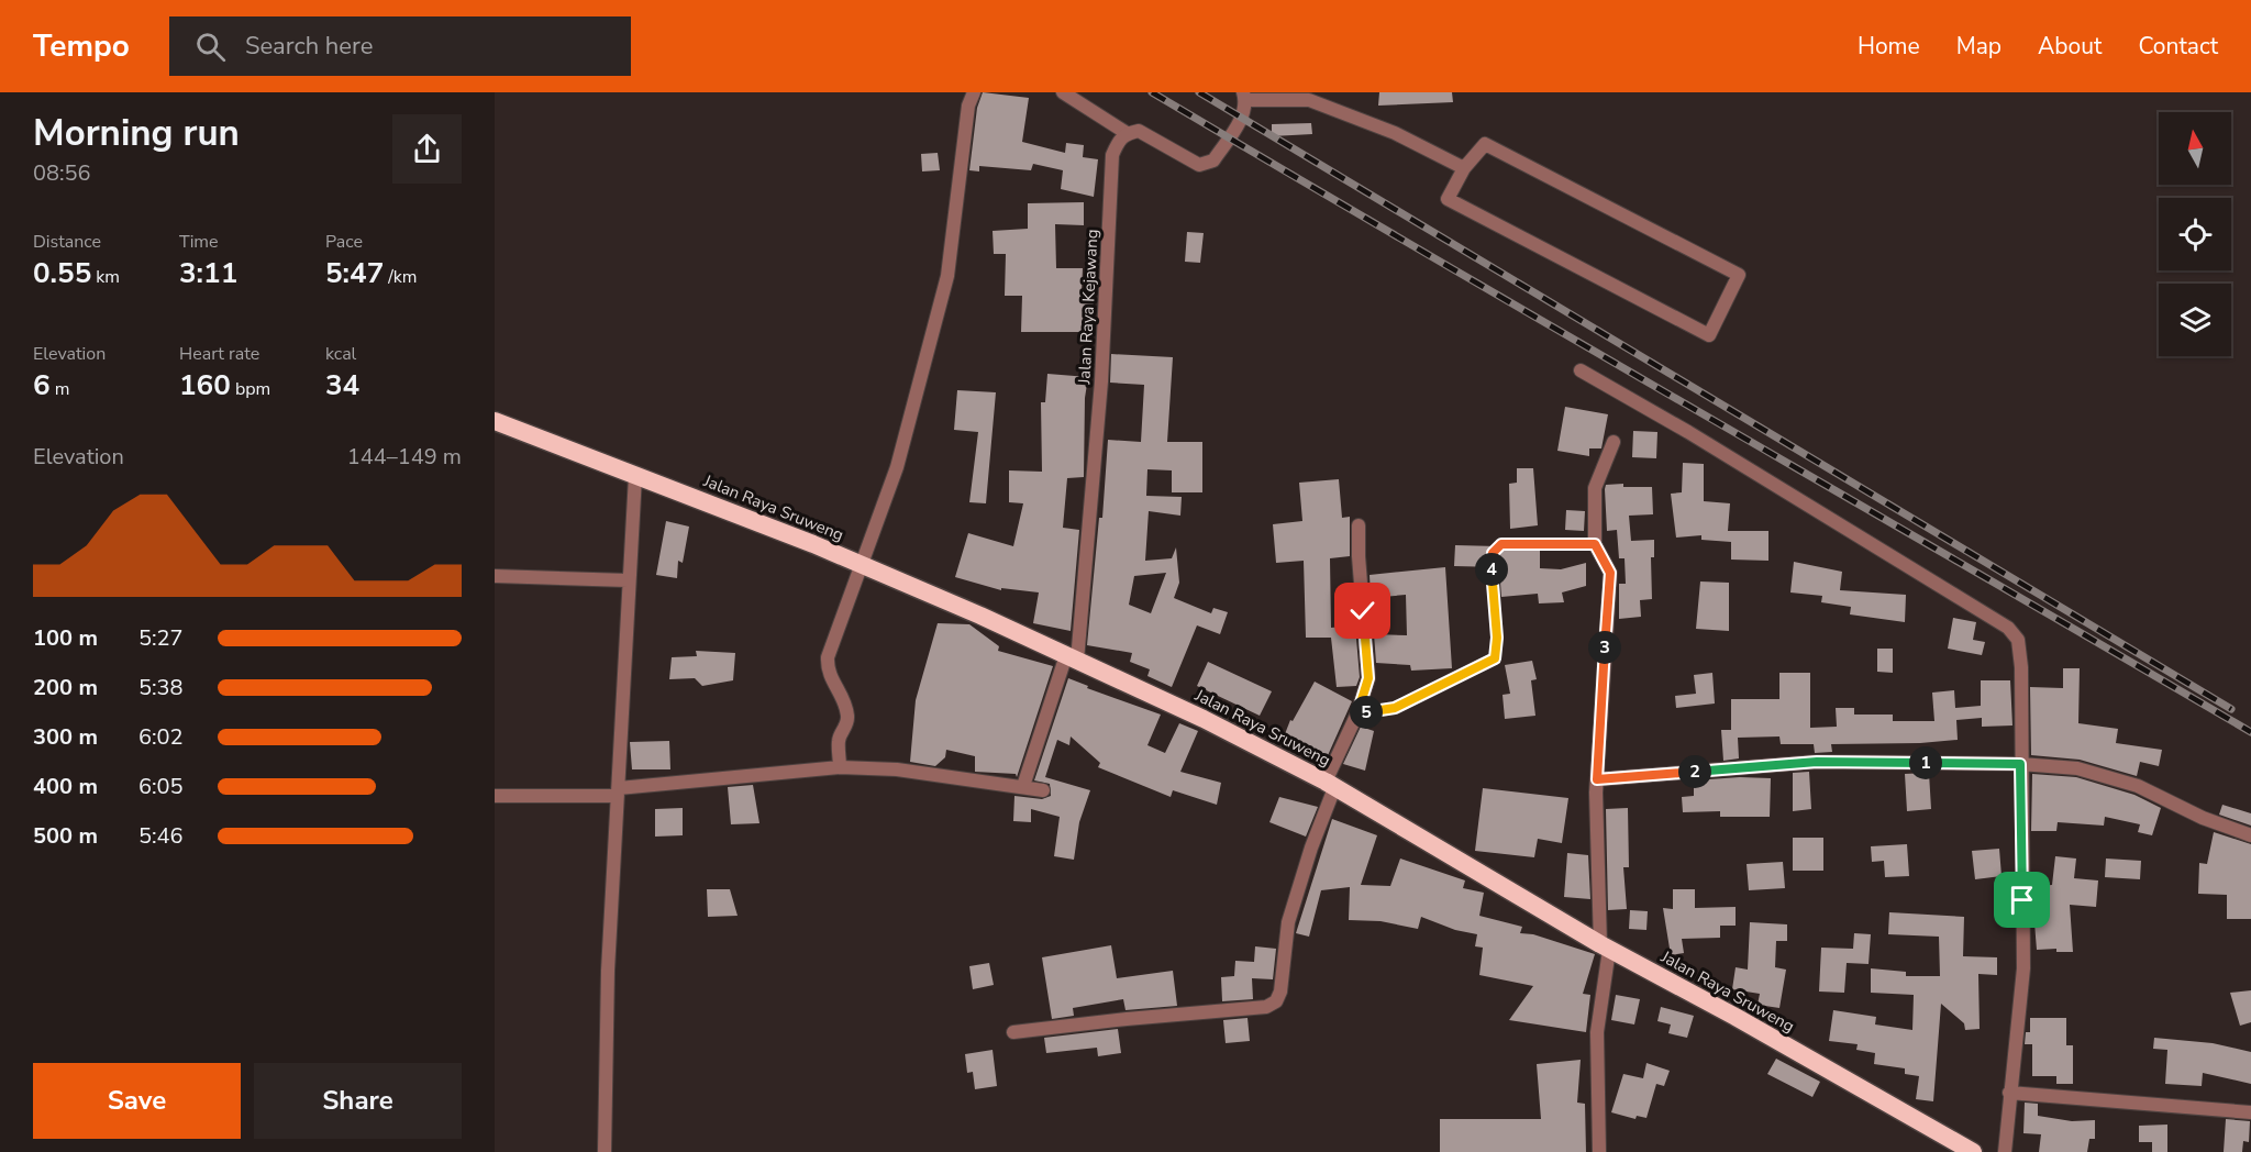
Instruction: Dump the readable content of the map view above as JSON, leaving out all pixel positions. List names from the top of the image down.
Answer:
{
  "streets": {
    "highway": ["Jalan Raya Sruweng"],
    "street": ["Jalan Raya Kejawang"]
  },
  "crossings": [
    ["Jalan Raya Kejawang", "Jalan Raya Sruweng"]
  ],
  "north": "top",
  "page": {
    "header": "Tempo",
    "search": "Search here",
    "nav": [
      "Home",
      "Map",
      "About",
      "Contact"
    ],
    "heading": ["Morning run", "08:56"],
    "stats": [
      ["Distance", "0.55 km"],
      ["Time", "3:11"],
      ["Pace", "5:47 /km"],
      ["Elevation", "6 m"],
      ["Heart rate", "160 bpm"],
      ["kcal", "34"]
    ],
    "chart": ["Elevation", "144–149 m"],
    "pins": [
      "4",
      "3",
      "5",
      "1",
      "2"
    ],
    "list": [
      {
        "name": "100 m",
        "note": "5:27"
      },
      {
        "name": "200 m",
        "note": "5:38"
      },
      {
        "name": "300 m",
        "note": "6:02"
      },
      {
        "name": "400 m",
        "note": "6:05"
      },
      {
        "name": "500 m",
        "note": "5:46"
      }
    ],
    "buttons": ["Save", "Share"]
  }
}
